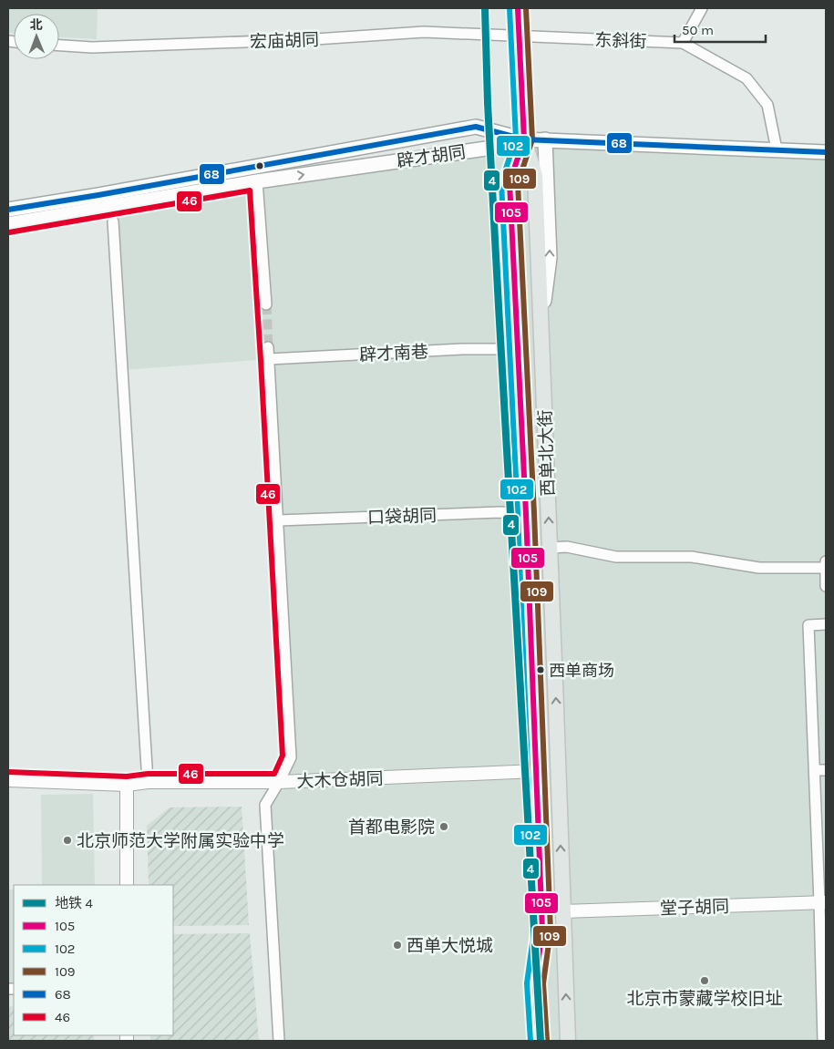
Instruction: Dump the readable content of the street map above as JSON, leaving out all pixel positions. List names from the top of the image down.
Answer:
{
  "streets": {
    "main road": ["辟才胡同", "西单北大街"],
    "street": [
      "宏庙胡同",
      "东斜街",
      "辟才南巷",
      "口袋胡同",
      "大木仓胡同",
      "堂子胡同"
    ]
  },
  "crossings": [
    ["宏庙胡同", "东斜街"],
    ["宏庙胡同", "西单北大街"],
    ["东斜街", "西单北大街"],
    ["辟才胡同", "西单北大街"],
    ["辟才南巷", "西单北大街"],
    ["西单北大街", "口袋胡同"],
    ["西单北大街", "大木仓胡同"],
    ["西单北大街", "堂子胡同"]
  ],
  "places": [
    "西单商场",
    "首都电影院",
    "北京师范大学附属实验中学",
    "西单大悦城",
    "北京市蒙藏学校旧址"
  ],
  "lines": [
    "metro line 4",
    "transit line 105",
    "transit line 102",
    "transit line 109",
    "transit line 68",
    "transit line 46"
  ],
  "legend": [
    "地铁 4",
    "105",
    "102",
    "109",
    "68",
    "46"
  ],
  "scale_bar": "50 m",
  "north": "top"
}
